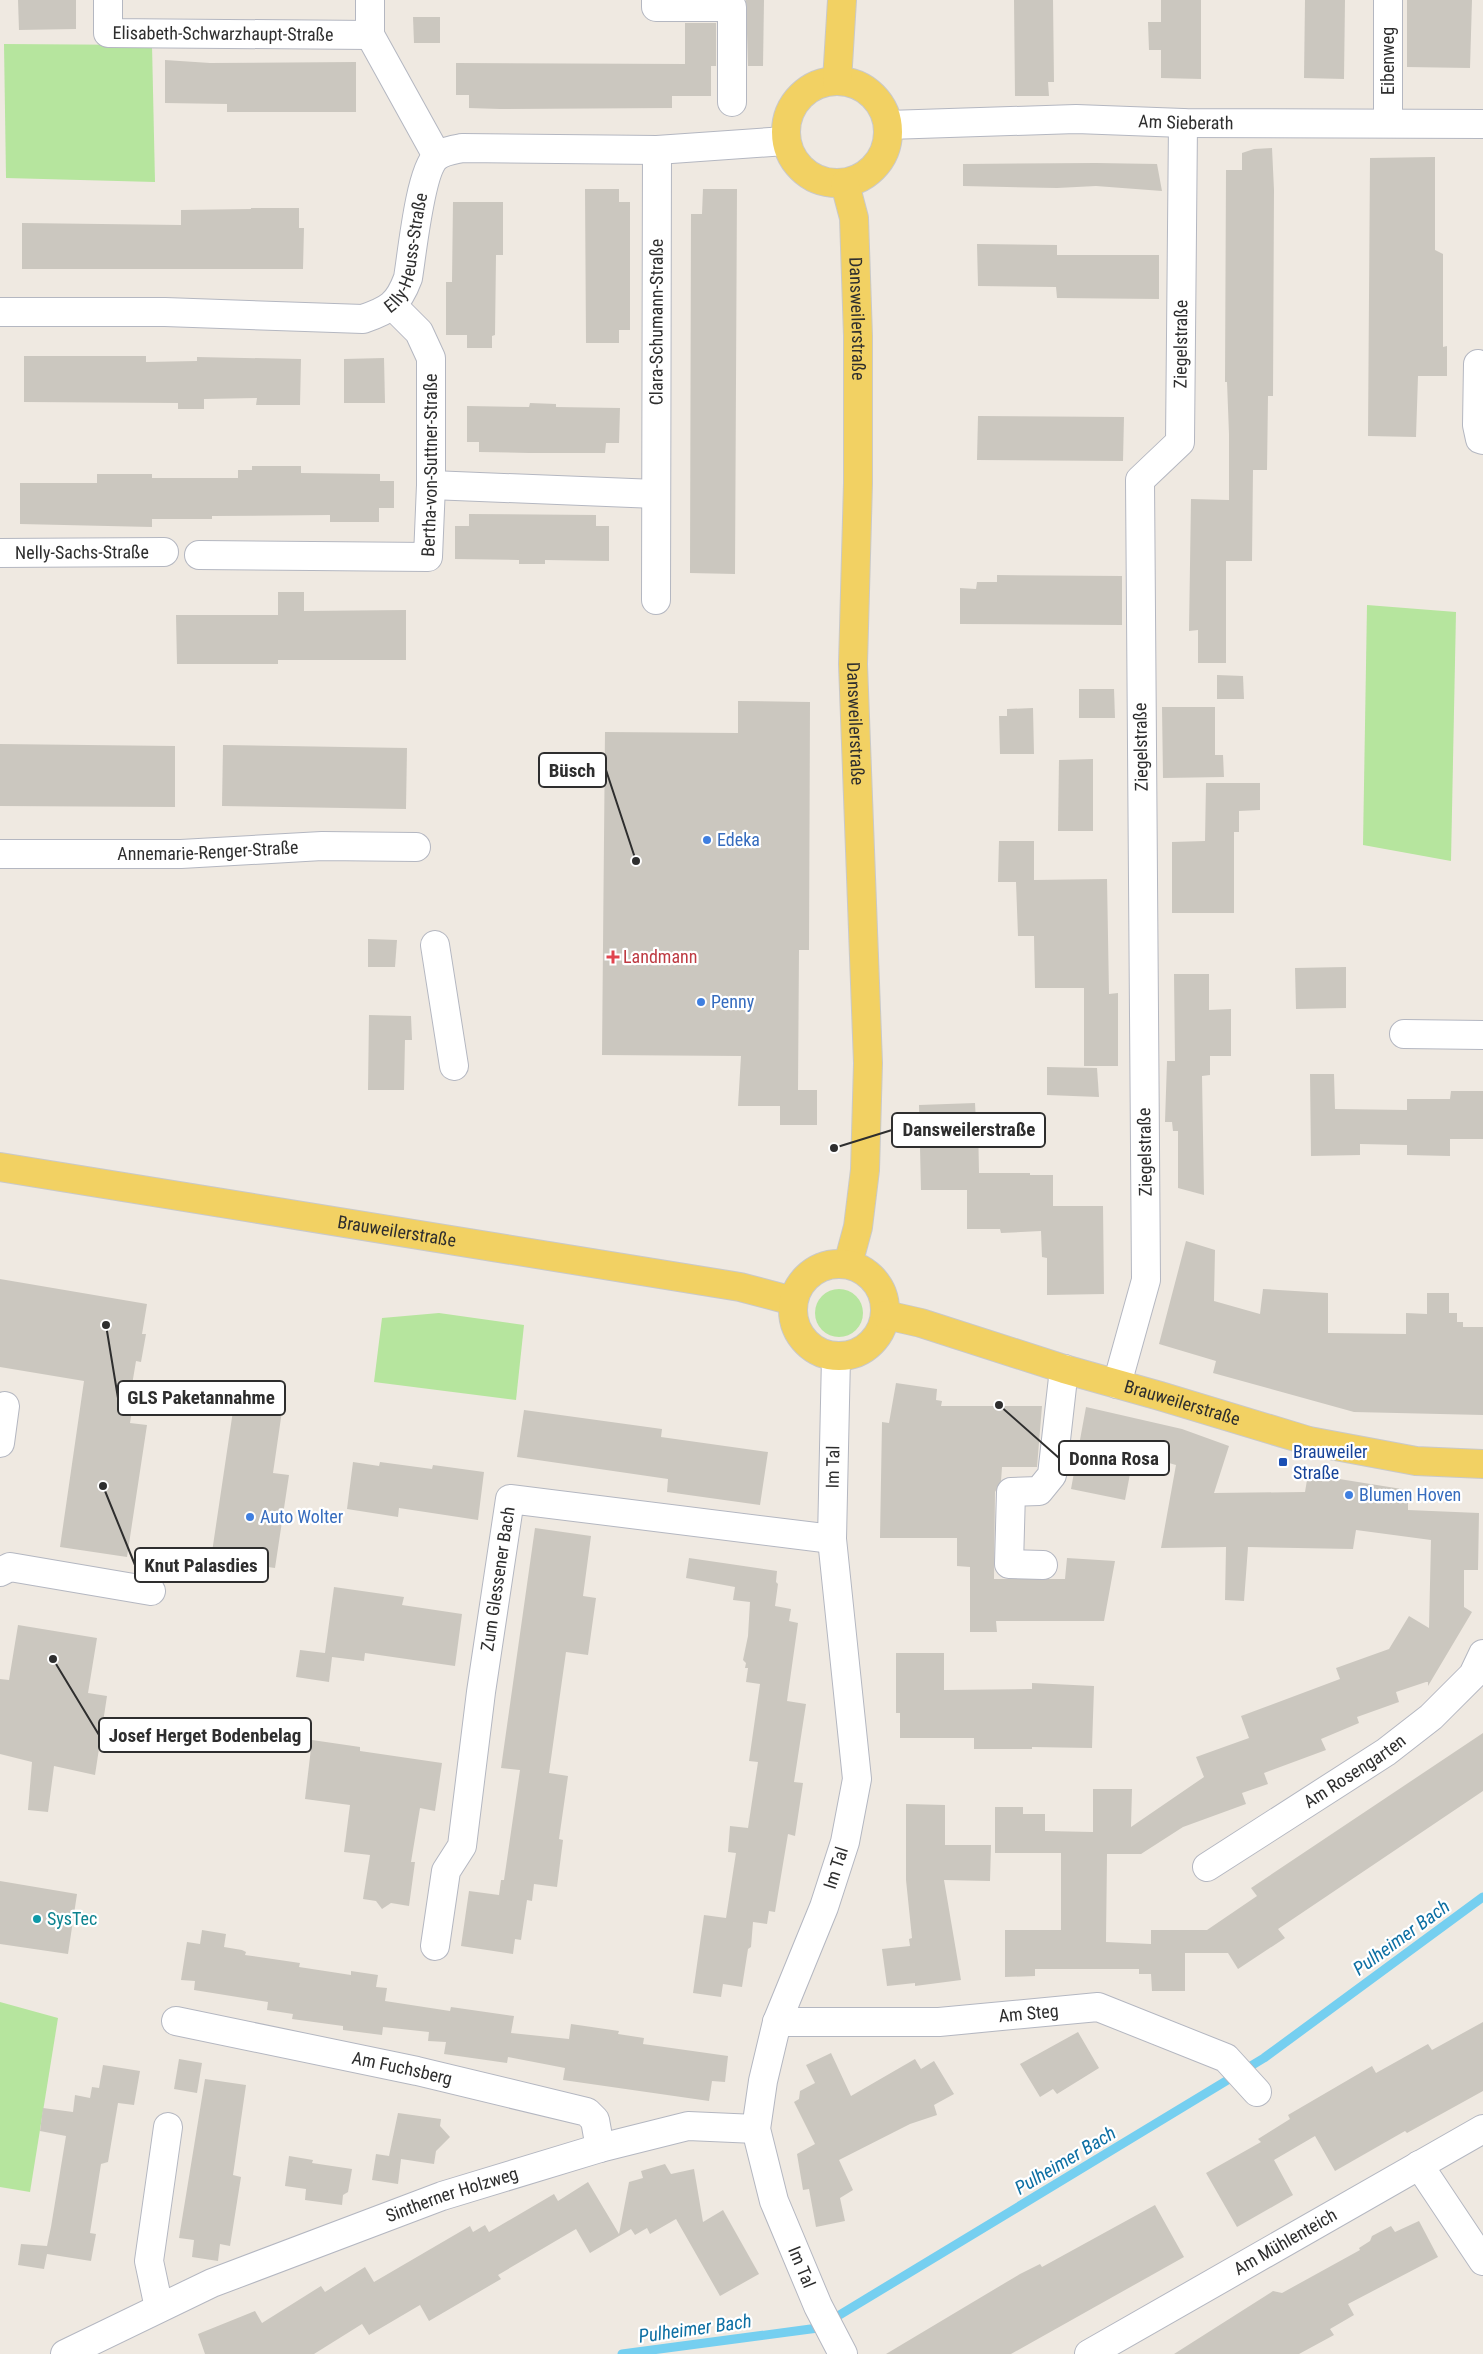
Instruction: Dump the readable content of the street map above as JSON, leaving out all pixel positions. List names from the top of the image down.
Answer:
{
  "streets": {
    "main road": ["Dansweilerstraße", "Brauweilerstraße"],
    "street": [
      "Elisabeth-Schwarzhaupt-Straße",
      "Eibenweg",
      "Am Sieberath",
      "Elly-Heuss-Straße",
      "Clara-Schumann-Straße",
      "Ziegelstraße",
      "Bertha-von-Suttner-Straße",
      "Nelly-Sachs-Straße",
      "Annemarie-Renger-Straße",
      "Im Tal",
      "Zum Glessener Bach",
      "Am Rosengarten",
      "Am Steg",
      "Am Fuchsberg",
      "Sintherner Holzweg",
      "Am Mühlenteich"
    ]
  },
  "crossings": [
    ["Eibenweg", "Am Sieberath"],
    ["Am Sieberath", "Dansweilerstraße"],
    ["Am Sieberath", "Ziegelstraße"],
    ["Elly-Heuss-Straße", "Bertha-von-Suttner-Straße"],
    ["Dansweilerstraße", "Brauweilerstraße"],
    ["Dansweilerstraße", "Im Tal"],
    ["Ziegelstraße", "Brauweilerstraße"],
    ["Brauweilerstraße", "Im Tal"],
    ["Im Tal", "Zum Glessener Bach"],
    ["Im Tal", "Am Steg"],
    ["Im Tal", "Sintherner Holzweg"],
    ["Am Fuchsberg", "Sintherner Holzweg"]
  ],
  "water": ["Pulheimer Bach"],
  "places": {
    "other": [
      "Edeka",
      "Büsch",
      "Penny",
      "Dansweilerstraße",
      "GLS Paketannahme",
      "Donna Rosa",
      "Knut Palasdies",
      "Blumen Hoven",
      "Auto Wolter",
      "Josef Herget Bodenbelag",
      "SysTec"
    ],
    "health": ["Landmann"],
    "transit": ["Brauweiler Straße"]
  }
}
